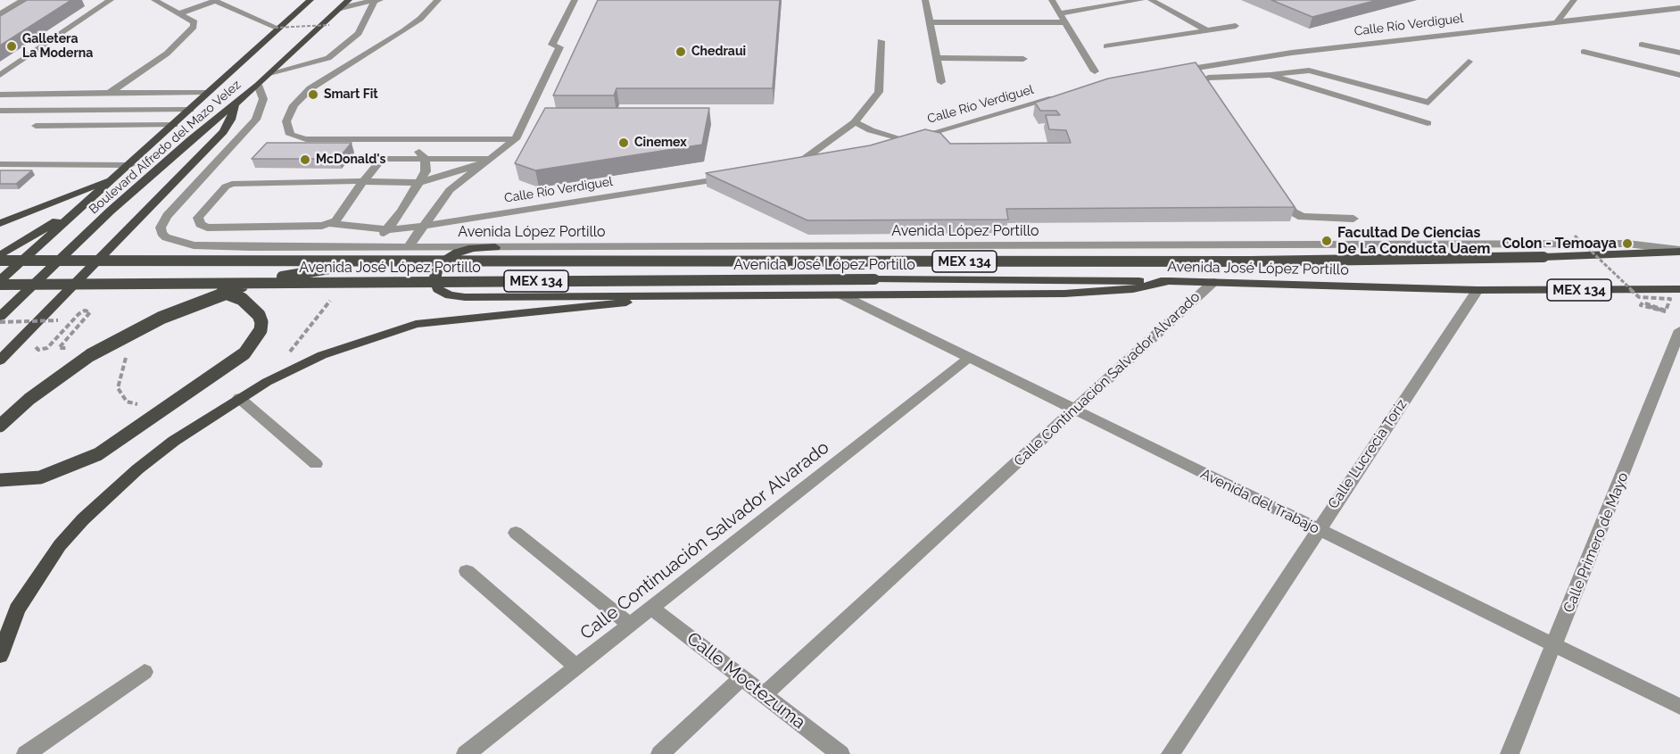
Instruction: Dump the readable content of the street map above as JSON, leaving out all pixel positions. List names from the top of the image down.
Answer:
{
  "streets": {
    "main road": ["Boulevard Alfredo del Mazo Velez", "MEX 134", "Avenida José López Portillo"],
    "street": [
      "Calle Río Verdiguel",
      "Avenida López Portillo",
      "Calle Continuación Salvador Alvarado",
      "Calle Lucrecia Toriz",
      "Avenida del Trabajo",
      "Calle Primero de Mayo",
      "Calle Moctezuma"
    ]
  },
  "crossings": [
    ["Boulevard Alfredo del Mazo Velez", "Avenida López Portillo"],
    ["Avenida López Portillo", "Avenida José López Portillo"],
    ["Avenida José López Portillo", "Calle Continuación Salvador Alvarado"],
    ["Avenida José López Portillo", "Calle Lucrecia Toriz"],
    ["Calle Continuación Salvador Alvarado", "Avenida del Trabajo"],
    ["Calle Continuación Salvador Alvarado", "Calle Moctezuma"],
    ["Calle Lucrecia Toriz", "Avenida del Trabajo"],
    ["Avenida del Trabajo", "Calle Primero de Mayo"]
  ],
  "places": [
    "Galletera La Moderna",
    "Chedraui",
    "Smart Fit",
    "Cinemex",
    "McDonald's",
    "Facultad De Ciencias De La Conducta Uaem",
    "Colon - Temoaya"
  ]
}
